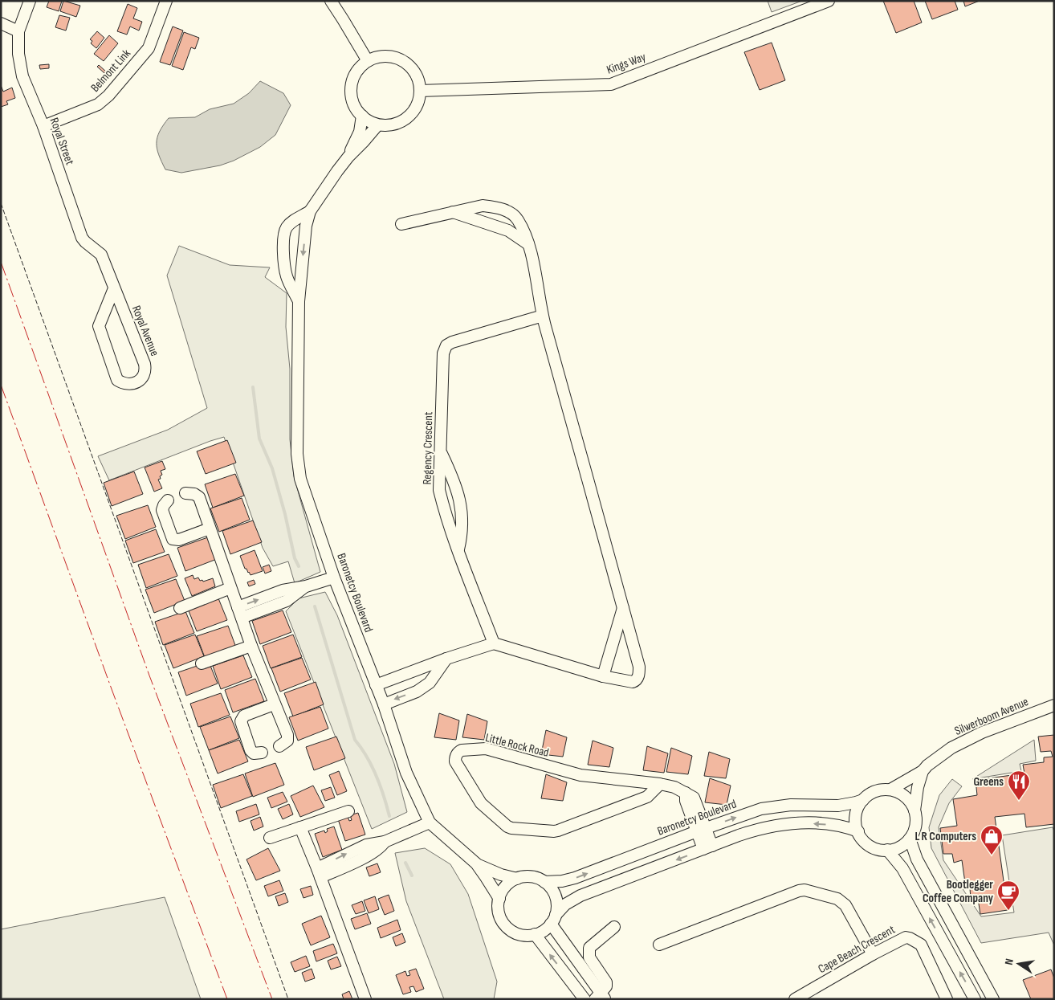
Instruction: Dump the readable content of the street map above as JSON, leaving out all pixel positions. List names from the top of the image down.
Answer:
{
  "streets": {
    "street": [
      "Kings Way",
      "Belmont Link",
      "Royal Street",
      "Royal Avenue",
      "Regency Crescent",
      "Baronetcy Boulevard",
      "Silwerboom Avenue",
      "Little Rock Road",
      "Cape Beach Crescent"
    ]
  },
  "crossings": [
    ["Kings Way", "Baronetcy Boulevard"],
    ["Belmont Link", "Royal Street"],
    ["Royal Street", "Royal Avenue"],
    ["Baronetcy Boulevard", "Silwerboom Avenue"],
    ["Baronetcy Boulevard", "Little Rock Road"]
  ],
  "places": {
    "restaurant": ["Greens"],
    "shop": ["L R Computers"],
    "cafe": ["Bootlegger Coffee Company"]
  },
  "north": "left"
}
